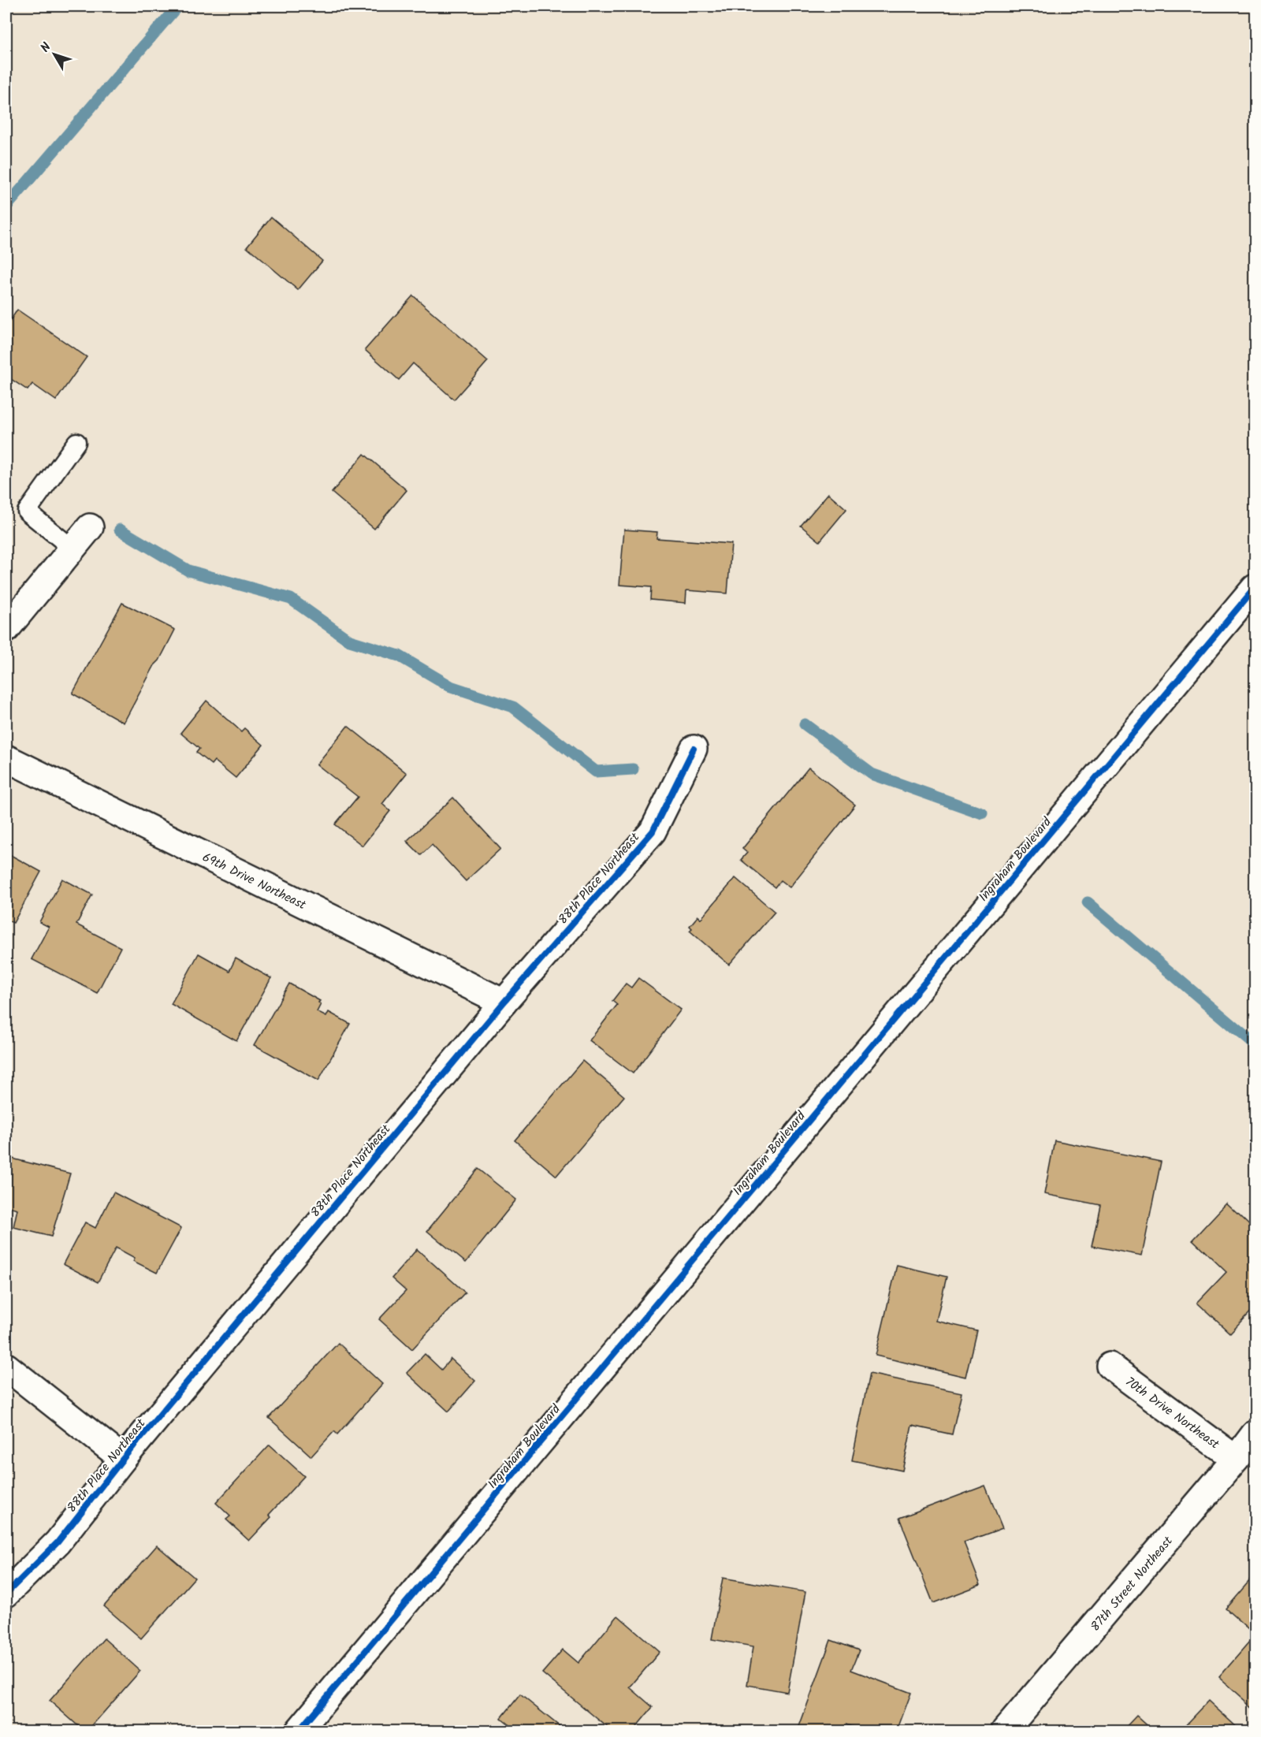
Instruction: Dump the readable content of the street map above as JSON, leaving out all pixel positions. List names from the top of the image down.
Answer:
{
  "streets": {
    "street": [
      "Ingraham Boulevard",
      "88th Place Northeast",
      "69th Drive Northeast",
      "70th Drive Northeast",
      "87th Street Northeast"
    ]
  },
  "crossings": [
    ["88th Place Northeast", "69th Drive Northeast"],
    ["70th Drive Northeast", "87th Street Northeast"]
  ],
  "north": "top left"
}
